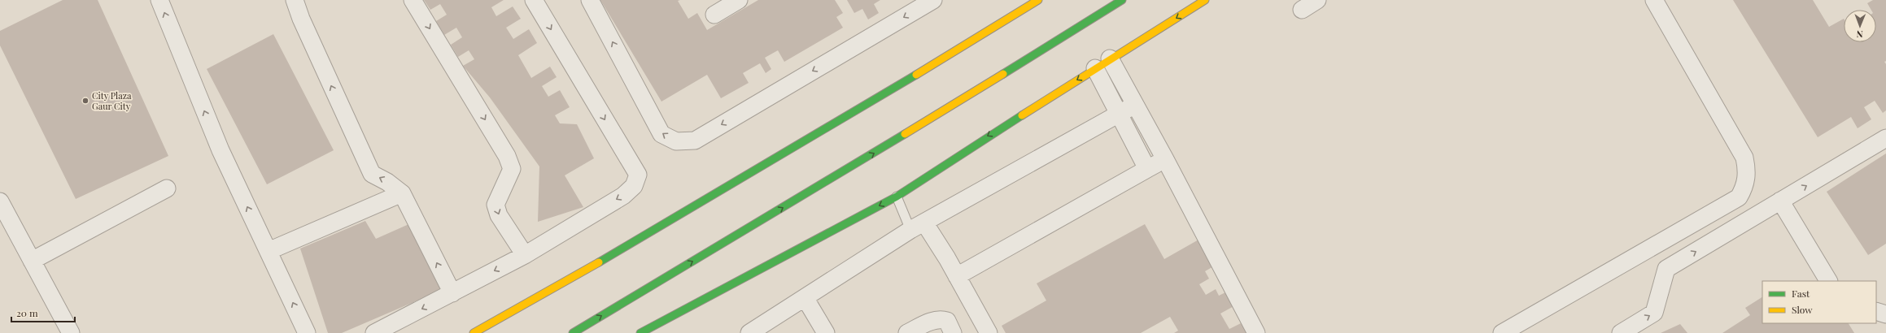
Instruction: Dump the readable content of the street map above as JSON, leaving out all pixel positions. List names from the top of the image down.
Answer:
{
  "places": ["City Plaza Gaur City"],
  "legend": ["Fast", "Slow"],
  "scale_bar": "20 m",
  "north": "bottom"
}
